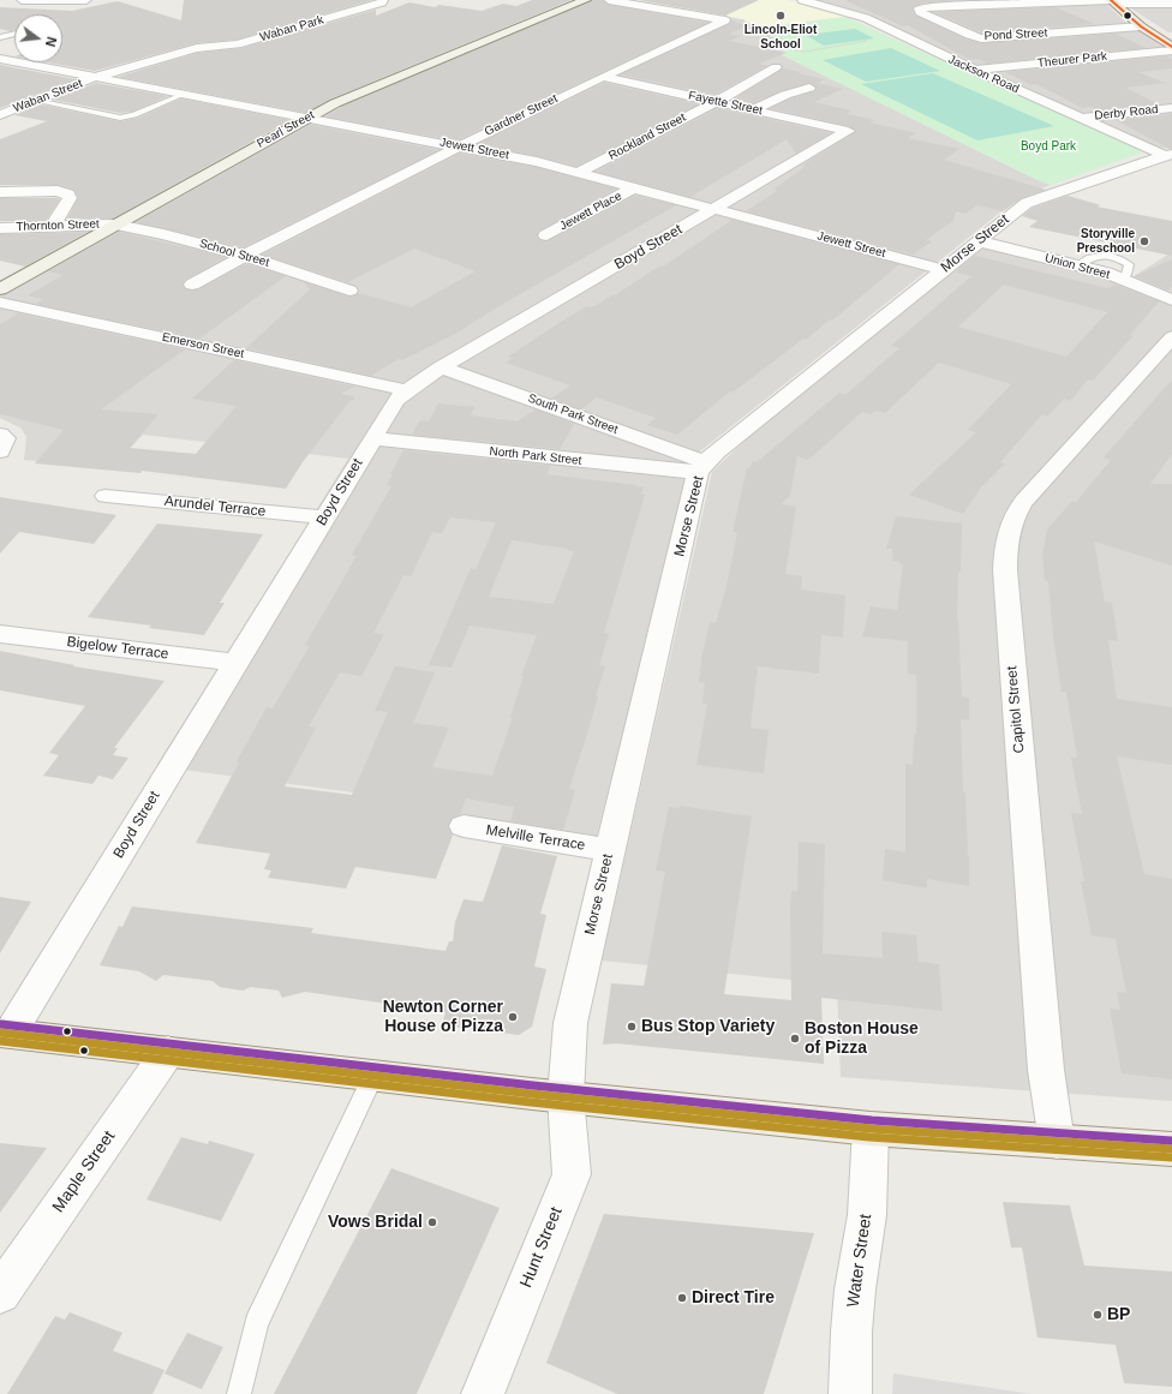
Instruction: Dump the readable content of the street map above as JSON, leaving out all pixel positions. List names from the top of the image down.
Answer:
{
  "streets": {
    "street": [
      "Waban Park",
      "Pond Street",
      "Theurer Park",
      "Jackson Road",
      "Waban Street",
      "Fayette Street",
      "Derby Road",
      "Gardner Street",
      "Pearl Street",
      "Rockland Street",
      "Jewett Street",
      "Jewett Place",
      "Thornton Street",
      "Morse Street",
      "Boyd Street",
      "School Street",
      "Union Street",
      "Emerson Street",
      "South Park Street",
      "North Park Street",
      "Arundel Terrace",
      "Bigelow Terrace",
      "Capitol Street",
      "Melville Terrace",
      "Maple Street",
      "Hunt Street",
      "Water Street"
    ]
  },
  "crossings": [
    ["Waban Park", "Waban Street"],
    ["Waban Park", "Jewett Street"],
    ["Theurer Park", "Jackson Road"],
    ["Jackson Road", "Derby Road"],
    ["Jackson Road", "Morse Street"],
    ["Waban Street", "Jewett Street"],
    ["Fayette Street", "Gardner Street"],
    ["Fayette Street", "Rockland Street"],
    ["Fayette Street", "Boyd Street"],
    ["Gardner Street", "Jewett Street"],
    ["Gardner Street", "School Street"],
    ["Pearl Street", "Jewett Street"],
    ["Pearl Street", "Thornton Street"],
    ["Pearl Street", "School Street"],
    ["Rockland Street", "Jewett Street"],
    ["Jewett Street", "Jewett Place"],
    ["Jewett Street", "Morse Street"],
    ["Jewett Street", "Boyd Street"],
    ["Thornton Street", "School Street"],
    ["Morse Street", "Union Street"],
    ["Morse Street", "South Park Street"],
    ["Morse Street", "North Park Street"],
    ["Morse Street", "Melville Terrace"],
    ["Morse Street", "Hunt Street"],
    ["Boyd Street", "Emerson Street"],
    ["Boyd Street", "South Park Street"],
    ["Boyd Street", "North Park Street"],
    ["Boyd Street", "Arundel Terrace"],
    ["Boyd Street", "Bigelow Terrace"],
    ["South Park Street", "North Park Street"]
  ],
  "parks": ["Boyd Park"],
  "places": [
    "Lincoln-Eliot School",
    "Storyville Preschool",
    "Newton Corner House of Pizza",
    "Bus Stop Variety",
    "Boston House of Pizza",
    "Vows Bridal",
    "Direct Tire",
    "BP"
  ],
  "north": "right"
}
